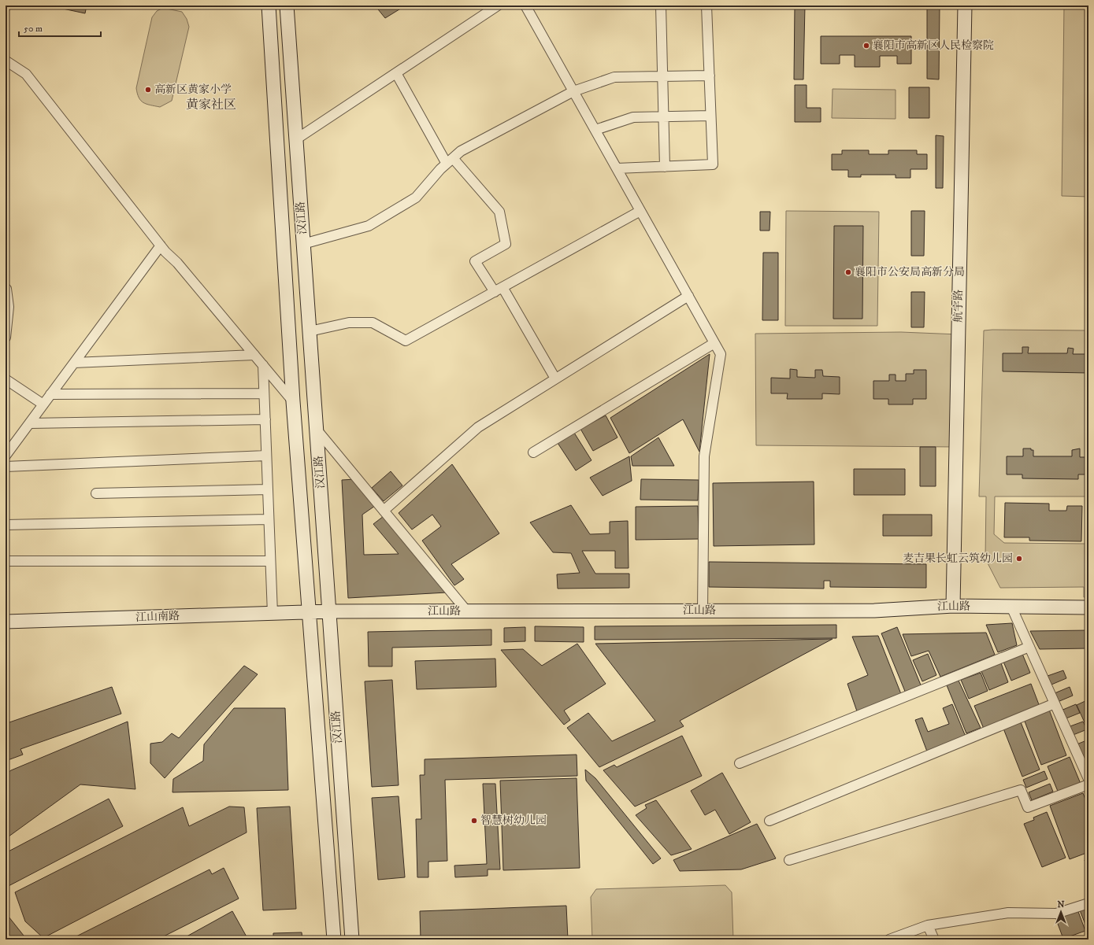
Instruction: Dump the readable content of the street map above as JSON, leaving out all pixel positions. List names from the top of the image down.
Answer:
{
  "streets": {
    "main road": [
      "汉江路",
      "航宇路",
      "江山路",
      "江山南路"
    ]
  },
  "crossings": [
    ["汉江路", "江山路"],
    ["汉江路", "江山南路"],
    ["航宇路", "江山路"],
    ["江山路", "江山南路"]
  ],
  "districts": ["黄家社区"],
  "places": [
    "襄阳市高新区人民检察院",
    "高新区黄家小学",
    "襄阳市公安局高新分局",
    "麦吉果长虹云筑幼儿园",
    "智慧树幼儿园"
  ],
  "scale_bar": "50 m",
  "north": "top"
}
